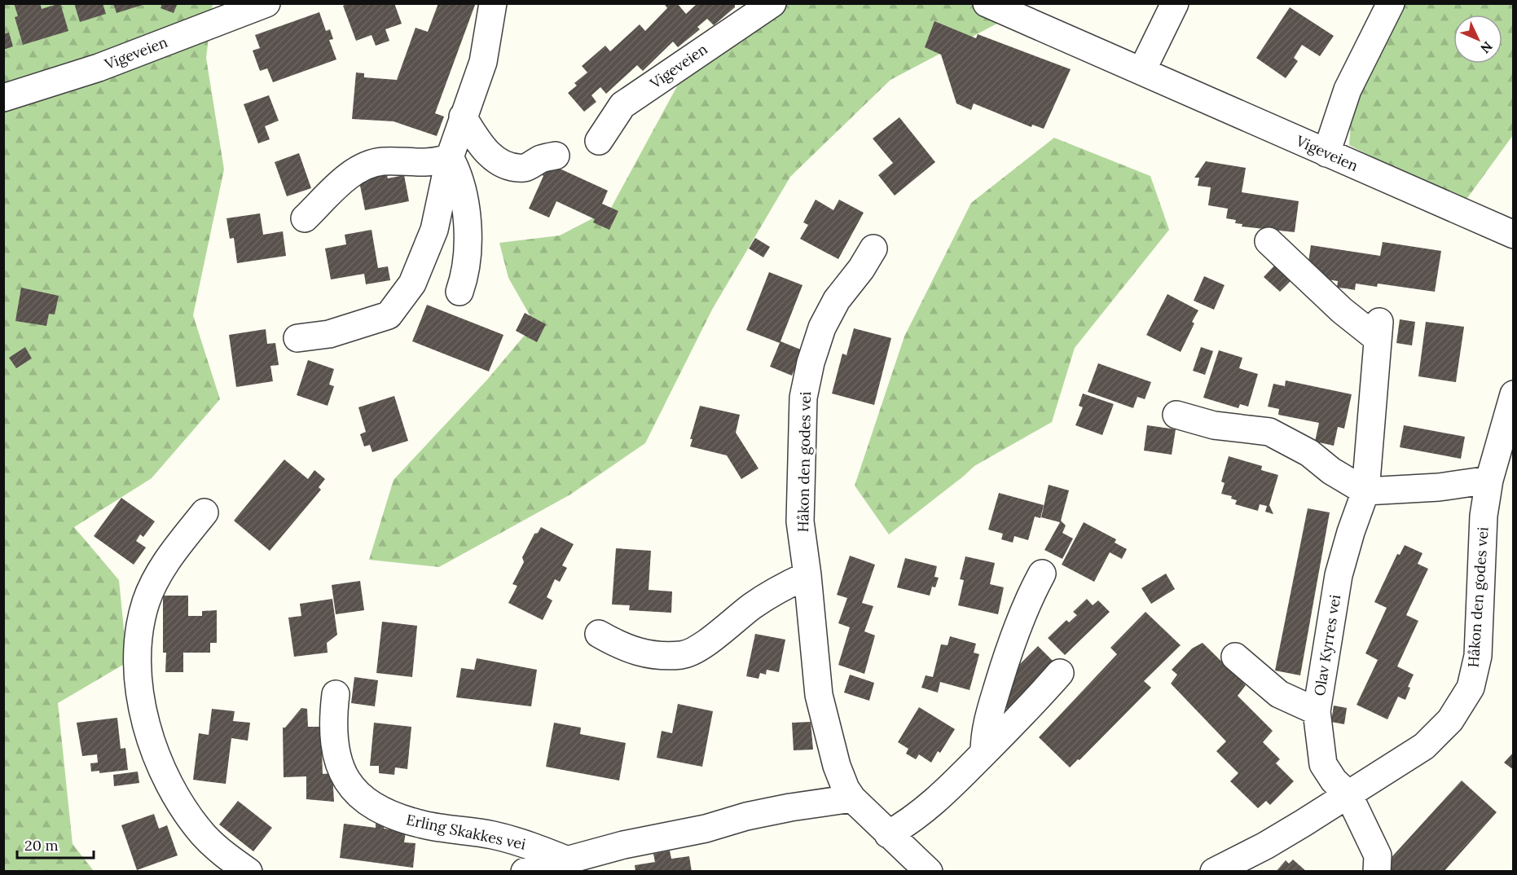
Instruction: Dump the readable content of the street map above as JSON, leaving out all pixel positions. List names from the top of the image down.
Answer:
{
  "streets": {
    "street": [
      "Vigeveien",
      "Håkon den godes vei",
      "Olav Kyrres vei",
      "Erling Skakkes vei"
    ]
  },
  "crossings": [
    ["Håkon den godes vei", "Olav Kyrres vei"],
    ["Håkon den godes vei", "Erling Skakkes vei"]
  ],
  "scale_bar": "20 m",
  "north": "bottom right"
}
